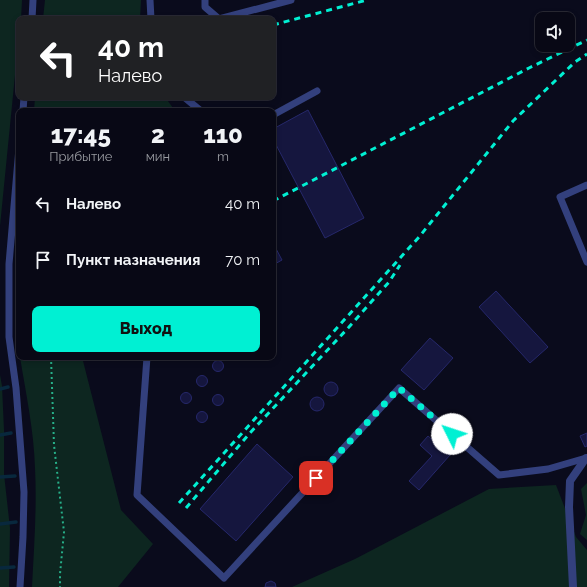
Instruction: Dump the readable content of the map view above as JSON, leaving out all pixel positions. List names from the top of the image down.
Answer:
{
  "page": {
    "turn": ["40 m", "Налево"],
    "eta": [
      "17:45",
      "Прибытие",
      "2",
      "мин",
      "110",
      "m"
    ],
    "list": [
      {
        "name": "Налево",
        "value": "40 m"
      },
      {
        "name": "Пункт назначения",
        "value": "70 m"
      }
    ],
    "buttons": "Выход"
  }
}
